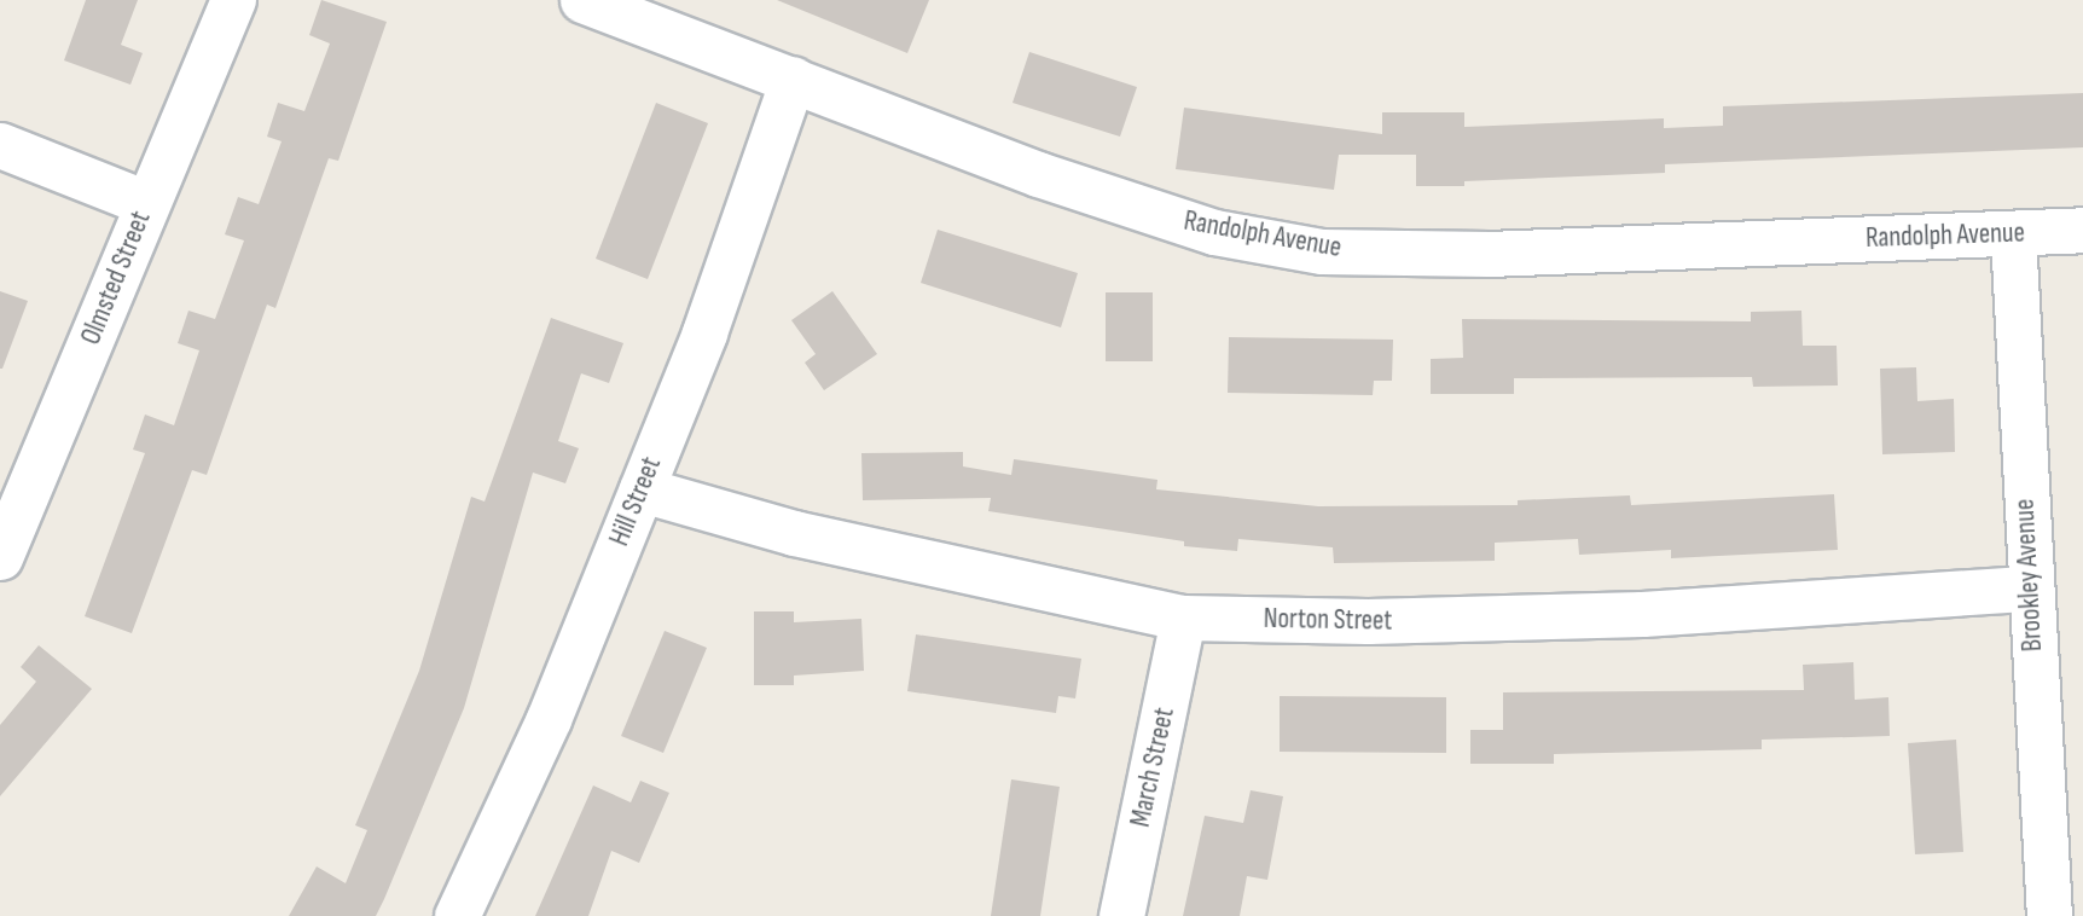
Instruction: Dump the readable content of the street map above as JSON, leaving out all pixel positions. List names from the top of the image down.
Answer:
{
  "streets": {
    "street": [
      "Randolph Avenue",
      "Olmsted Street",
      "Hill Street",
      "Brookley Avenue",
      "Norton Street",
      "March Street"
    ]
  },
  "crossings": [
    ["Randolph Avenue", "Hill Street"],
    ["Randolph Avenue", "Brookley Avenue"],
    ["Hill Street", "Norton Street"],
    ["Brookley Avenue", "Norton Street"],
    ["Norton Street", "March Street"]
  ]
}
